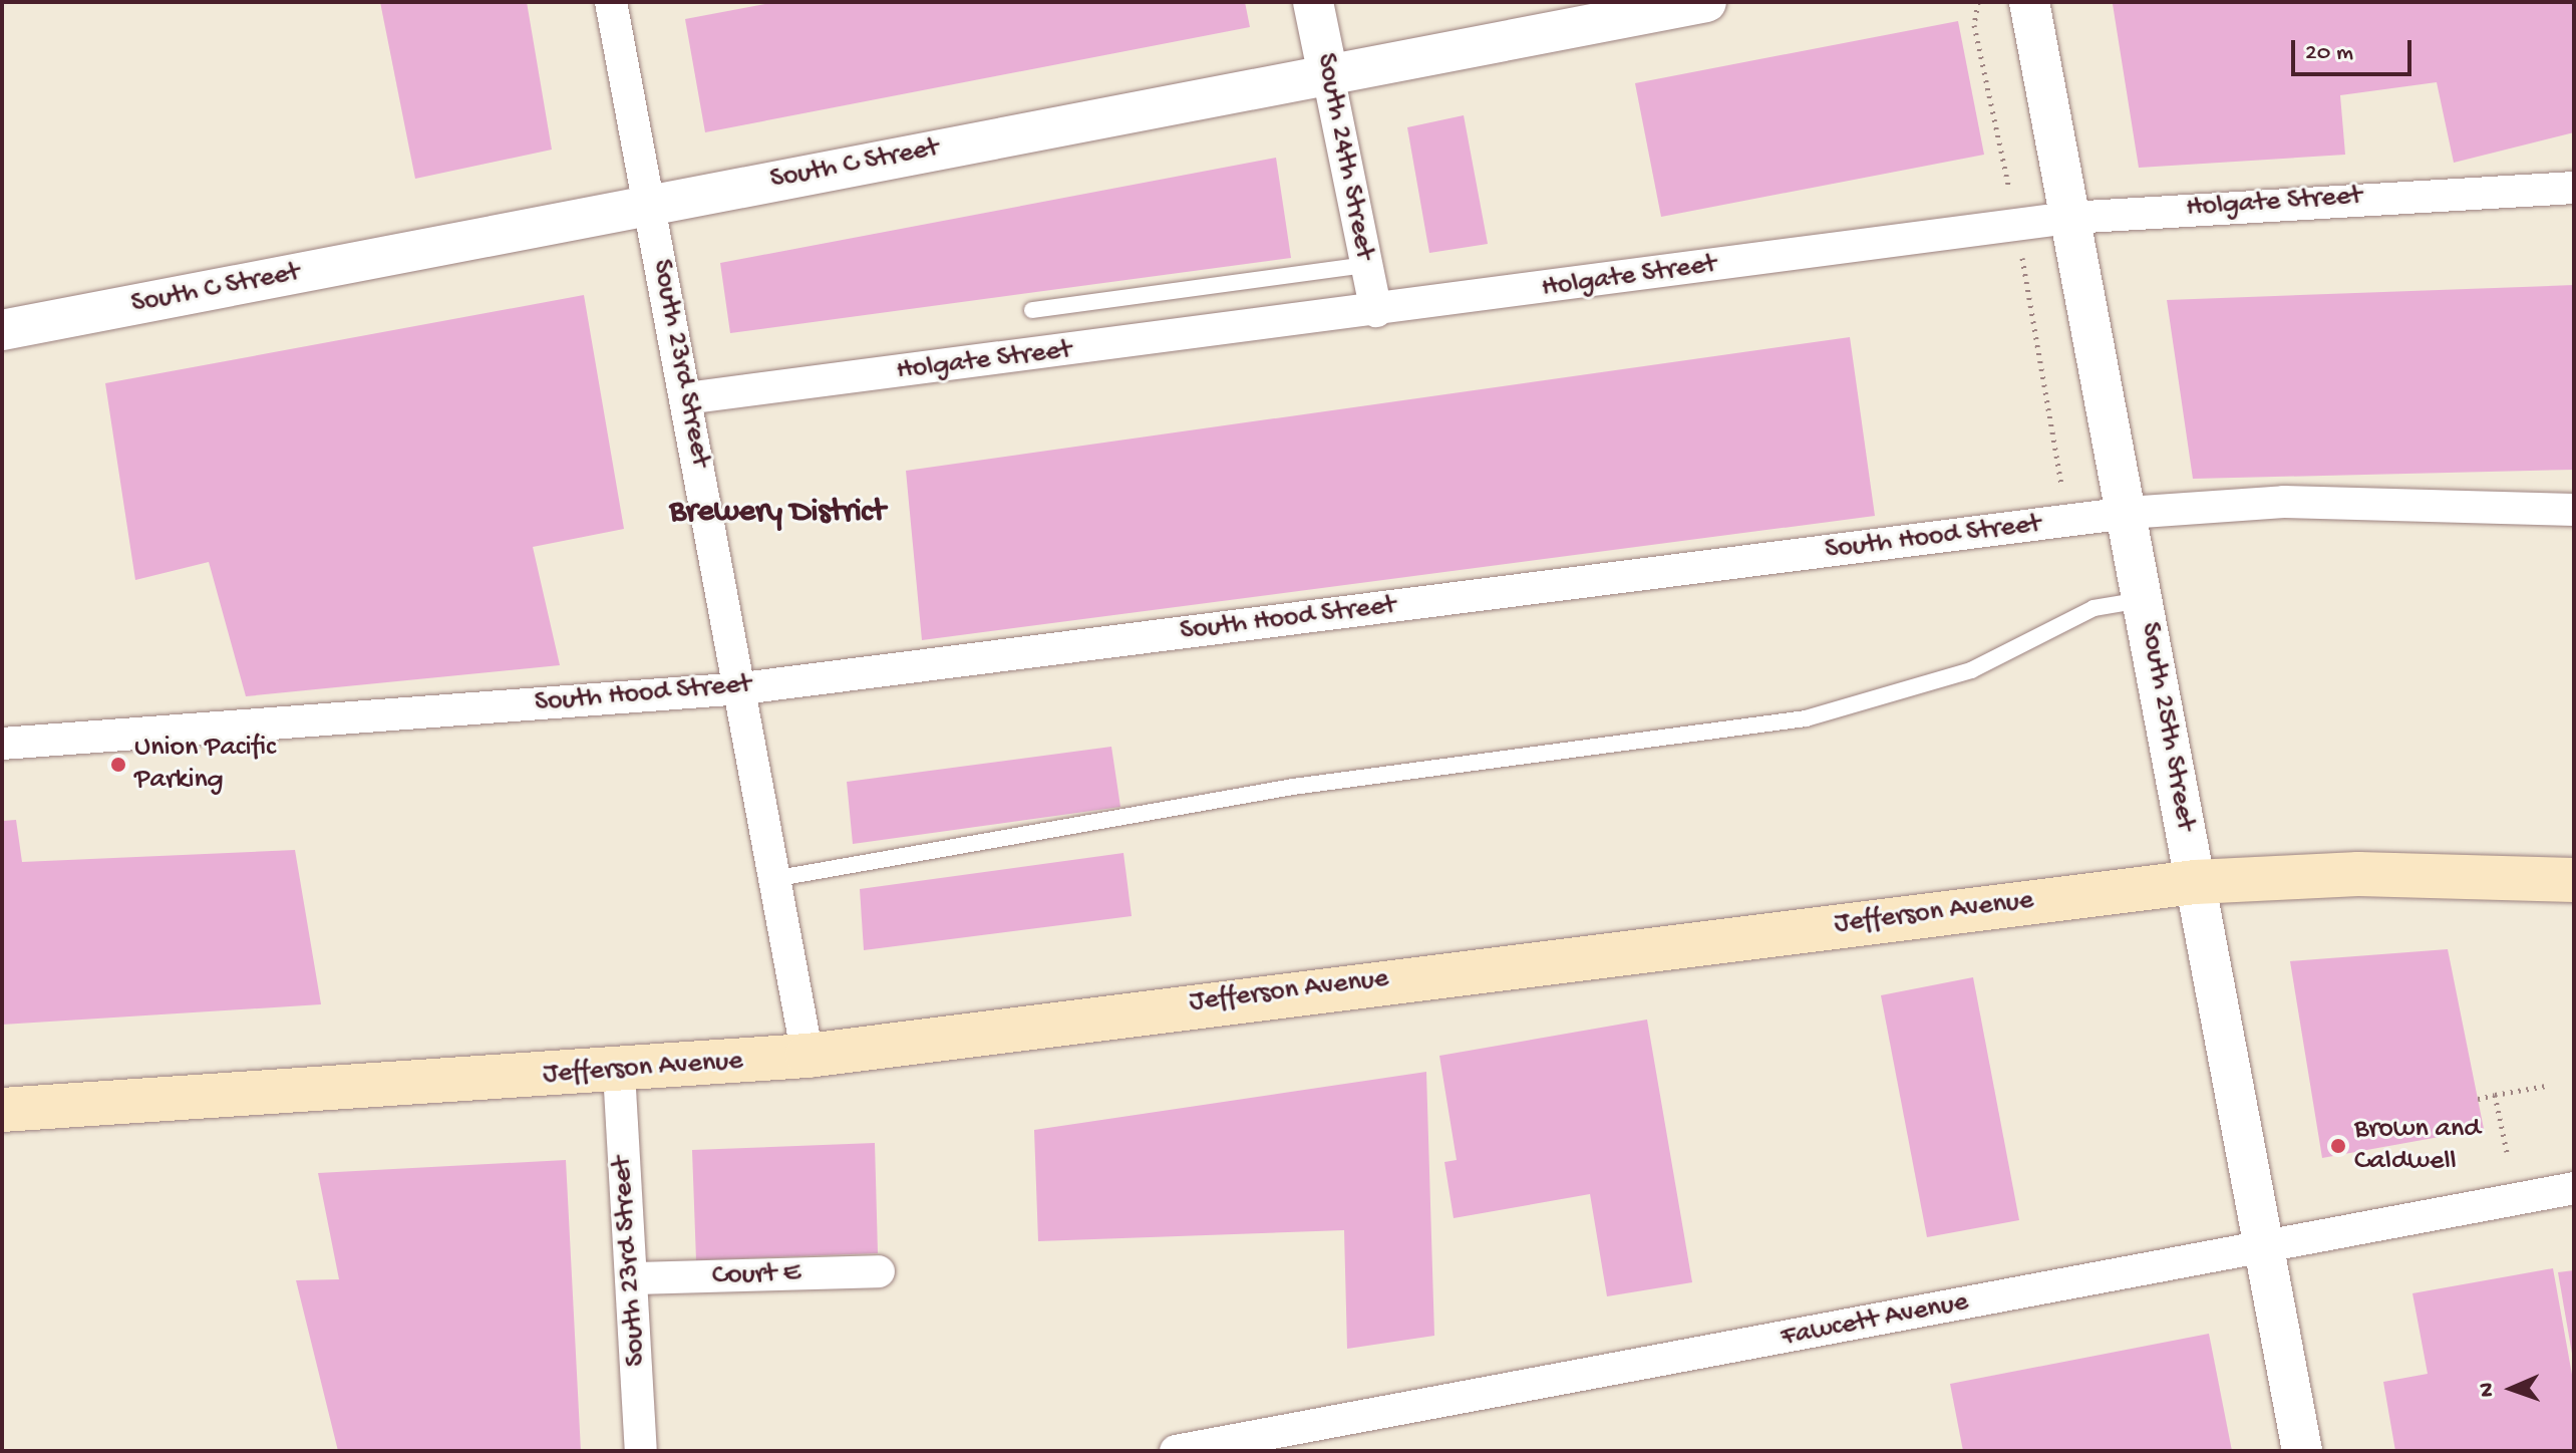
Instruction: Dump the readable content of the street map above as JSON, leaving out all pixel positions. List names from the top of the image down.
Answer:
{
  "streets": {
    "main road": ["Jefferson Avenue"],
    "street": [
      "South 24th Street",
      "South C Street",
      "Holgate Street",
      "South 23rd Street",
      "South Hood Street",
      "South 25th Street",
      "Court E",
      "Fawcett Avenue"
    ]
  },
  "crossings": [
    ["South 24th Street", "South C Street"],
    ["South 24th Street", "Holgate Street"],
    ["South C Street", "South 23rd Street"],
    ["Holgate Street", "South 23rd Street"],
    ["Holgate Street", "South 25th Street"],
    ["South 23rd Street", "South Hood Street"],
    ["South 23rd Street", "Jefferson Avenue"],
    ["South 23rd Street", "Court E"],
    ["South Hood Street", "South 25th Street"],
    ["South 25th Street", "Jefferson Avenue"],
    ["South 25th Street", "Fawcett Avenue"]
  ],
  "districts": ["Brewery District"],
  "places": ["Union Pacific Parking", "Brown and Caldwell"],
  "scale_bar": "20 m",
  "north": "left"
}
